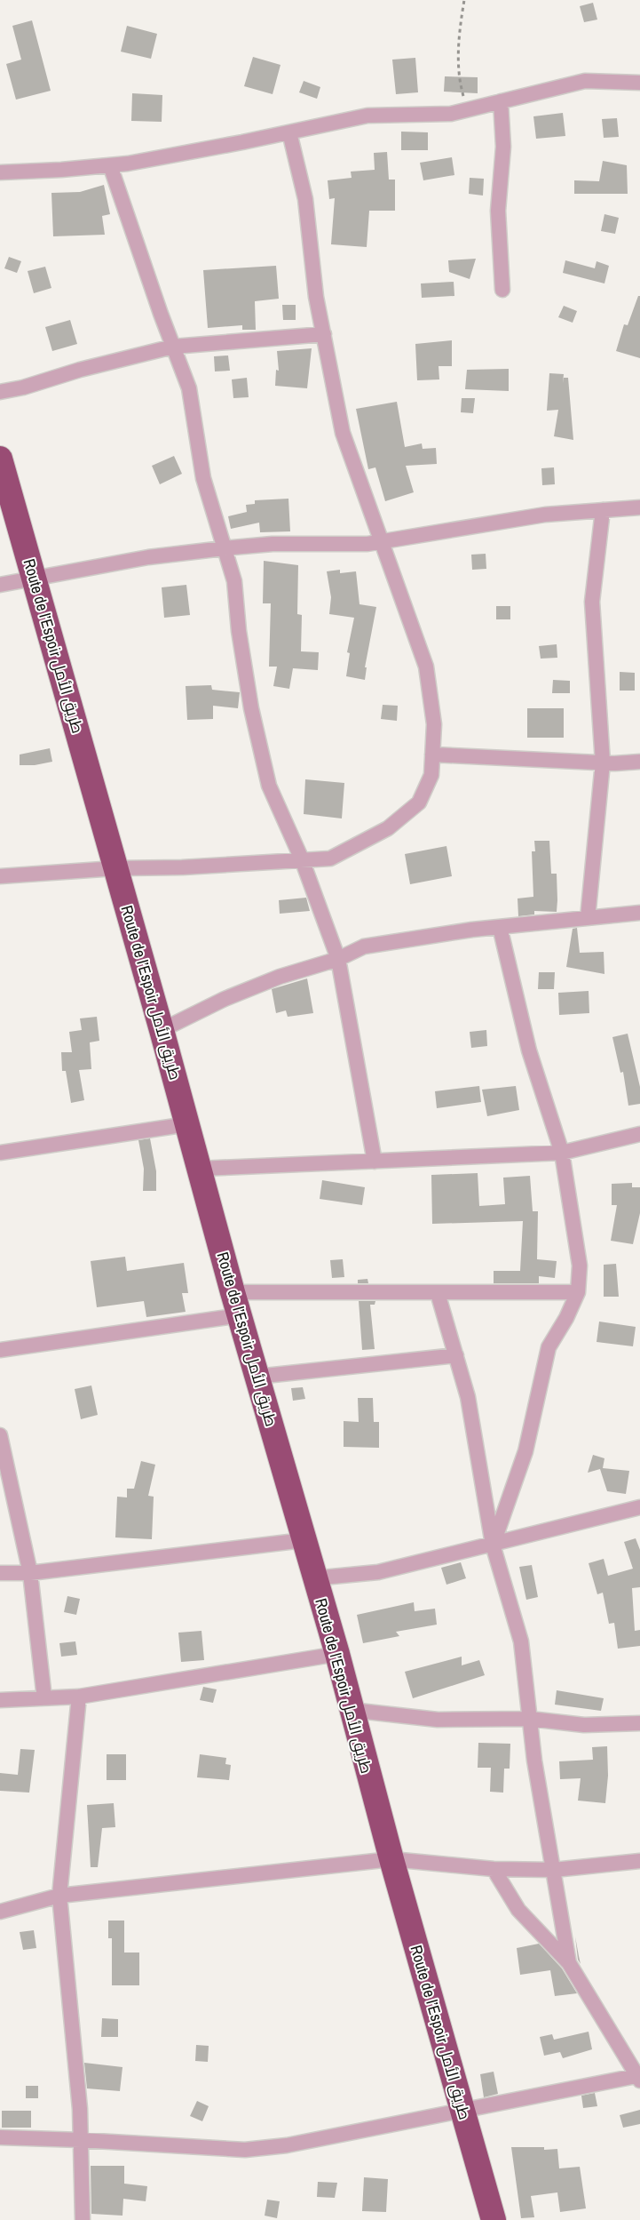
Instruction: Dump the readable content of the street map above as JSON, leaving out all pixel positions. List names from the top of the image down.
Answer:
{
  "streets": {
    "highway": ["Route de l’Espoir طريق الأمل"]
  }
}
